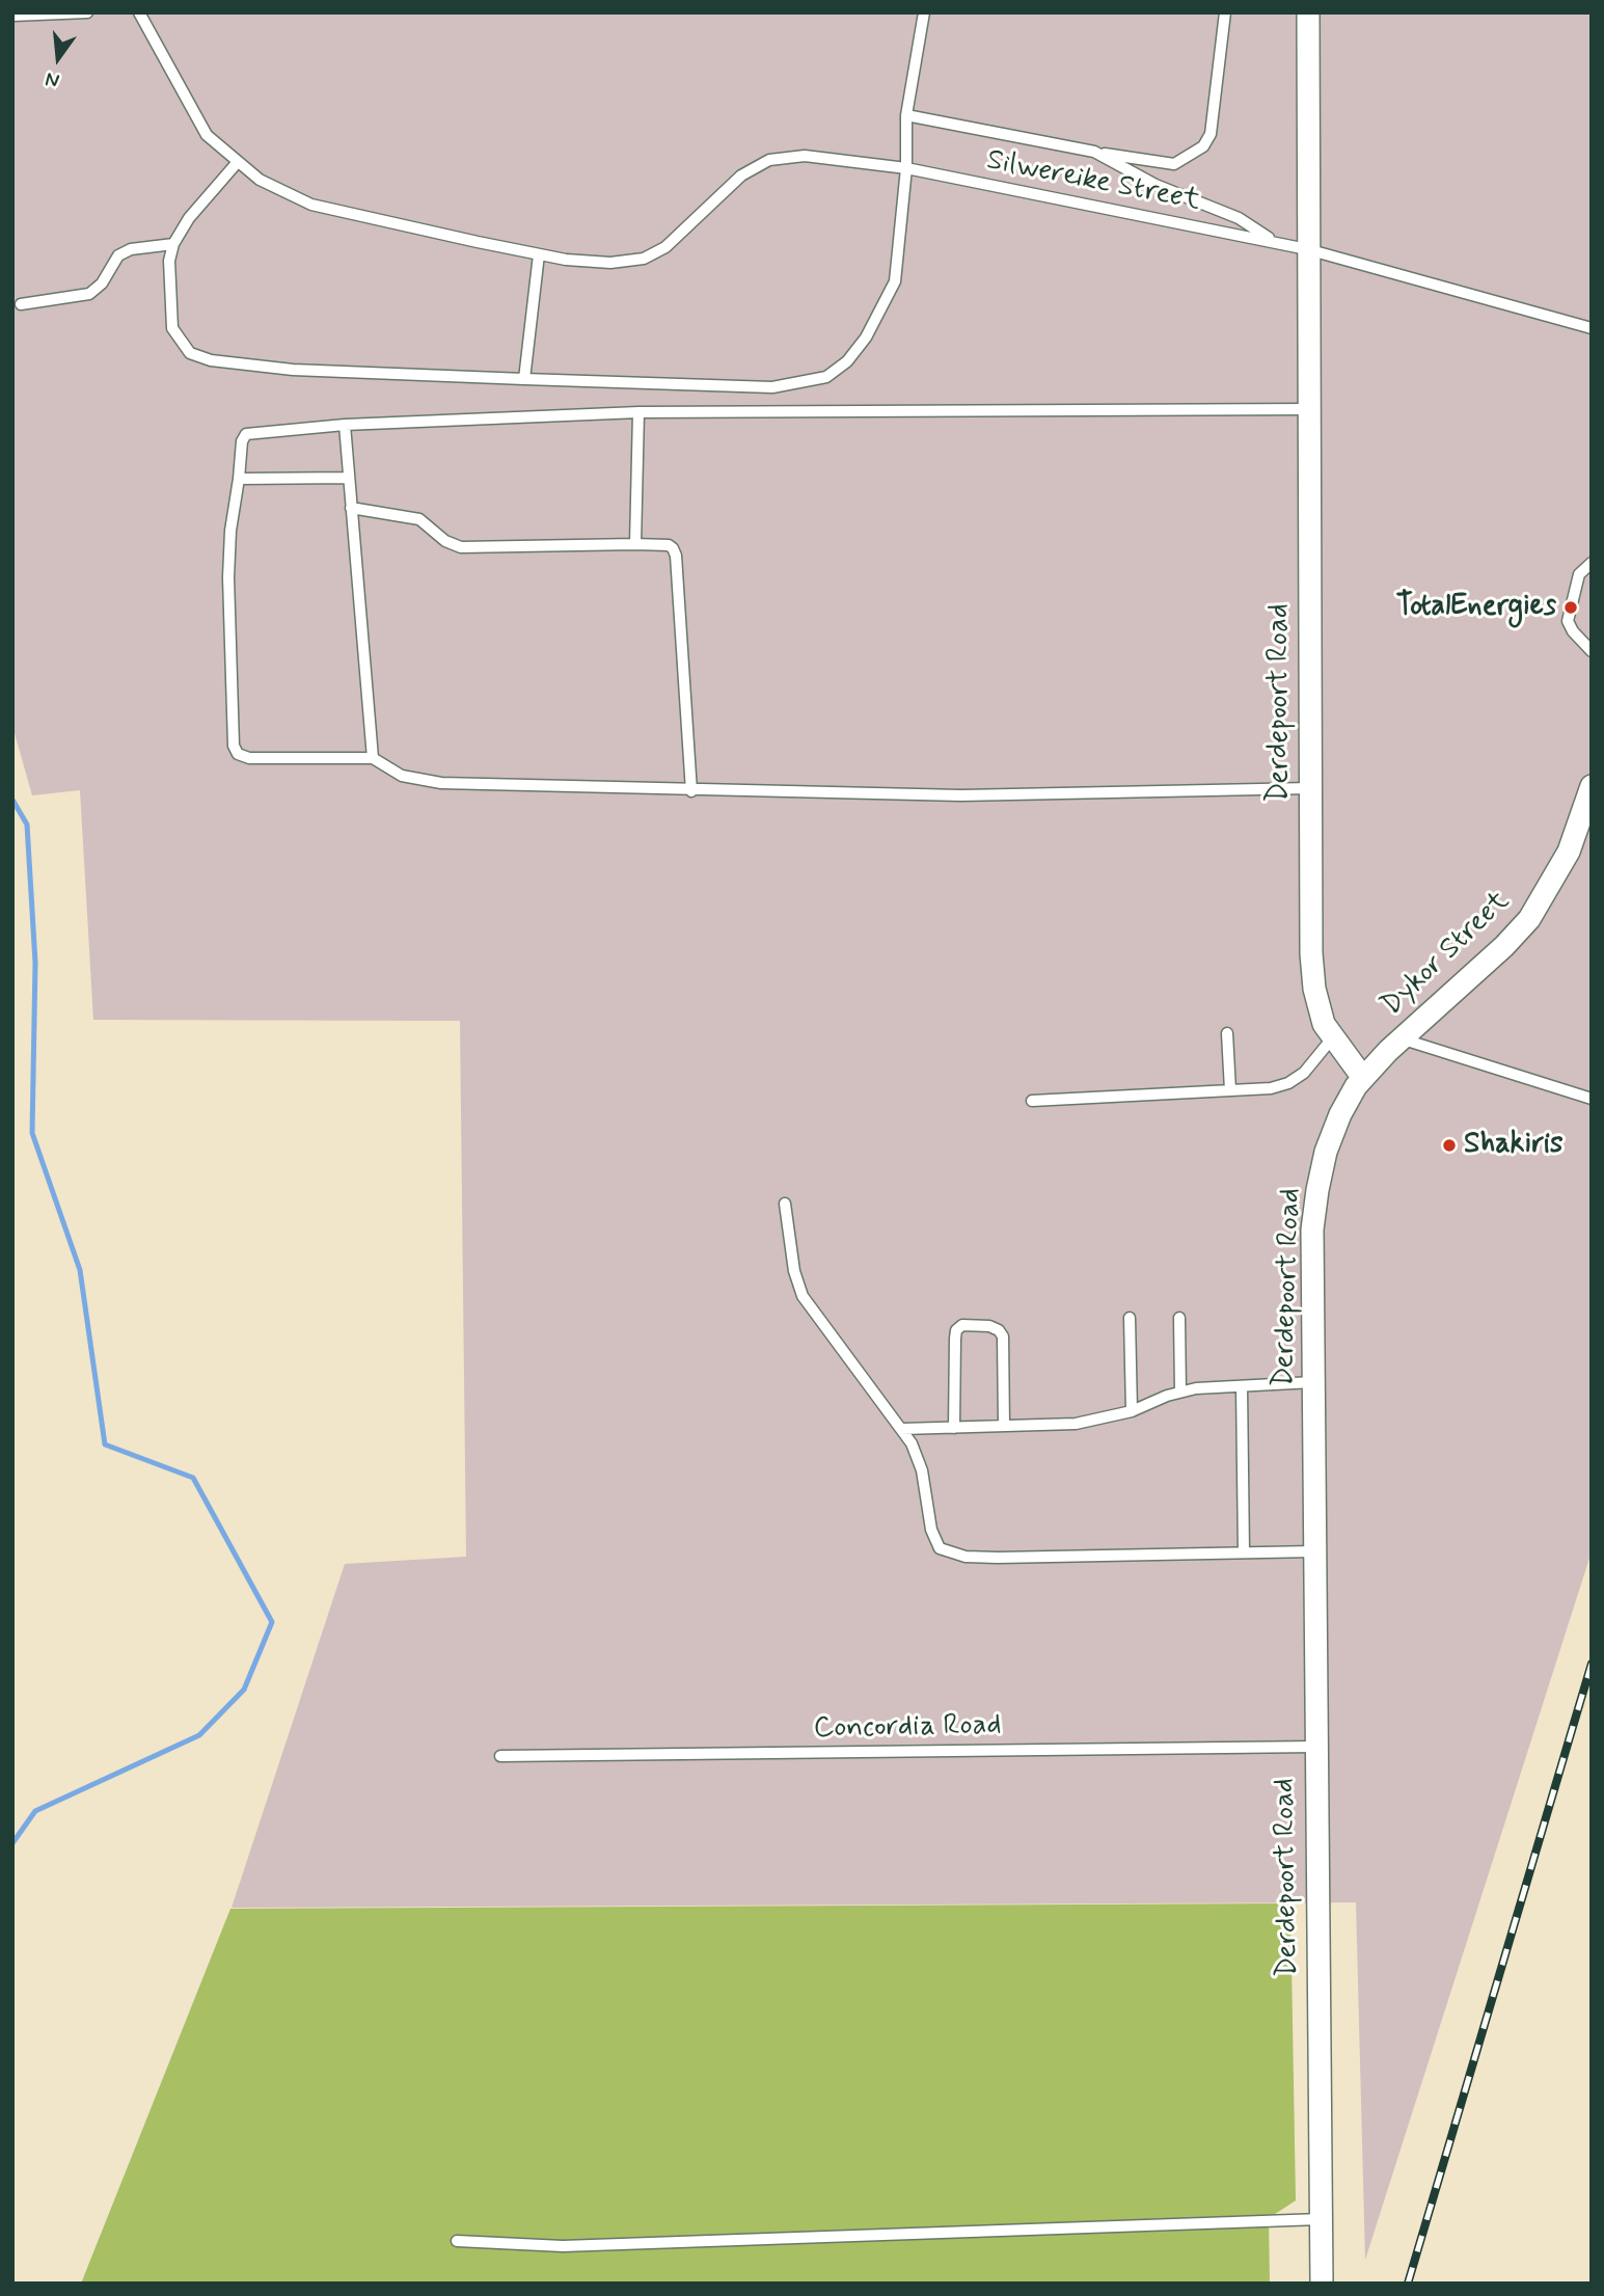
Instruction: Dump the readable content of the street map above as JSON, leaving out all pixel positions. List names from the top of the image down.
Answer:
{
  "streets": {
    "street": ["Derdepoort Road", "Dykor Street"],
    "lane": ["Silwereike Street", "Concordia Road"]
  },
  "crossings": [
    ["Silwereike Street", "Derdepoort Road"],
    ["Derdepoort Road", "Dykor Street"],
    ["Derdepoort Road", "Concordia Road"]
  ],
  "places": ["TotalEnergies", "Shakiris"],
  "north": "bottom"
}
